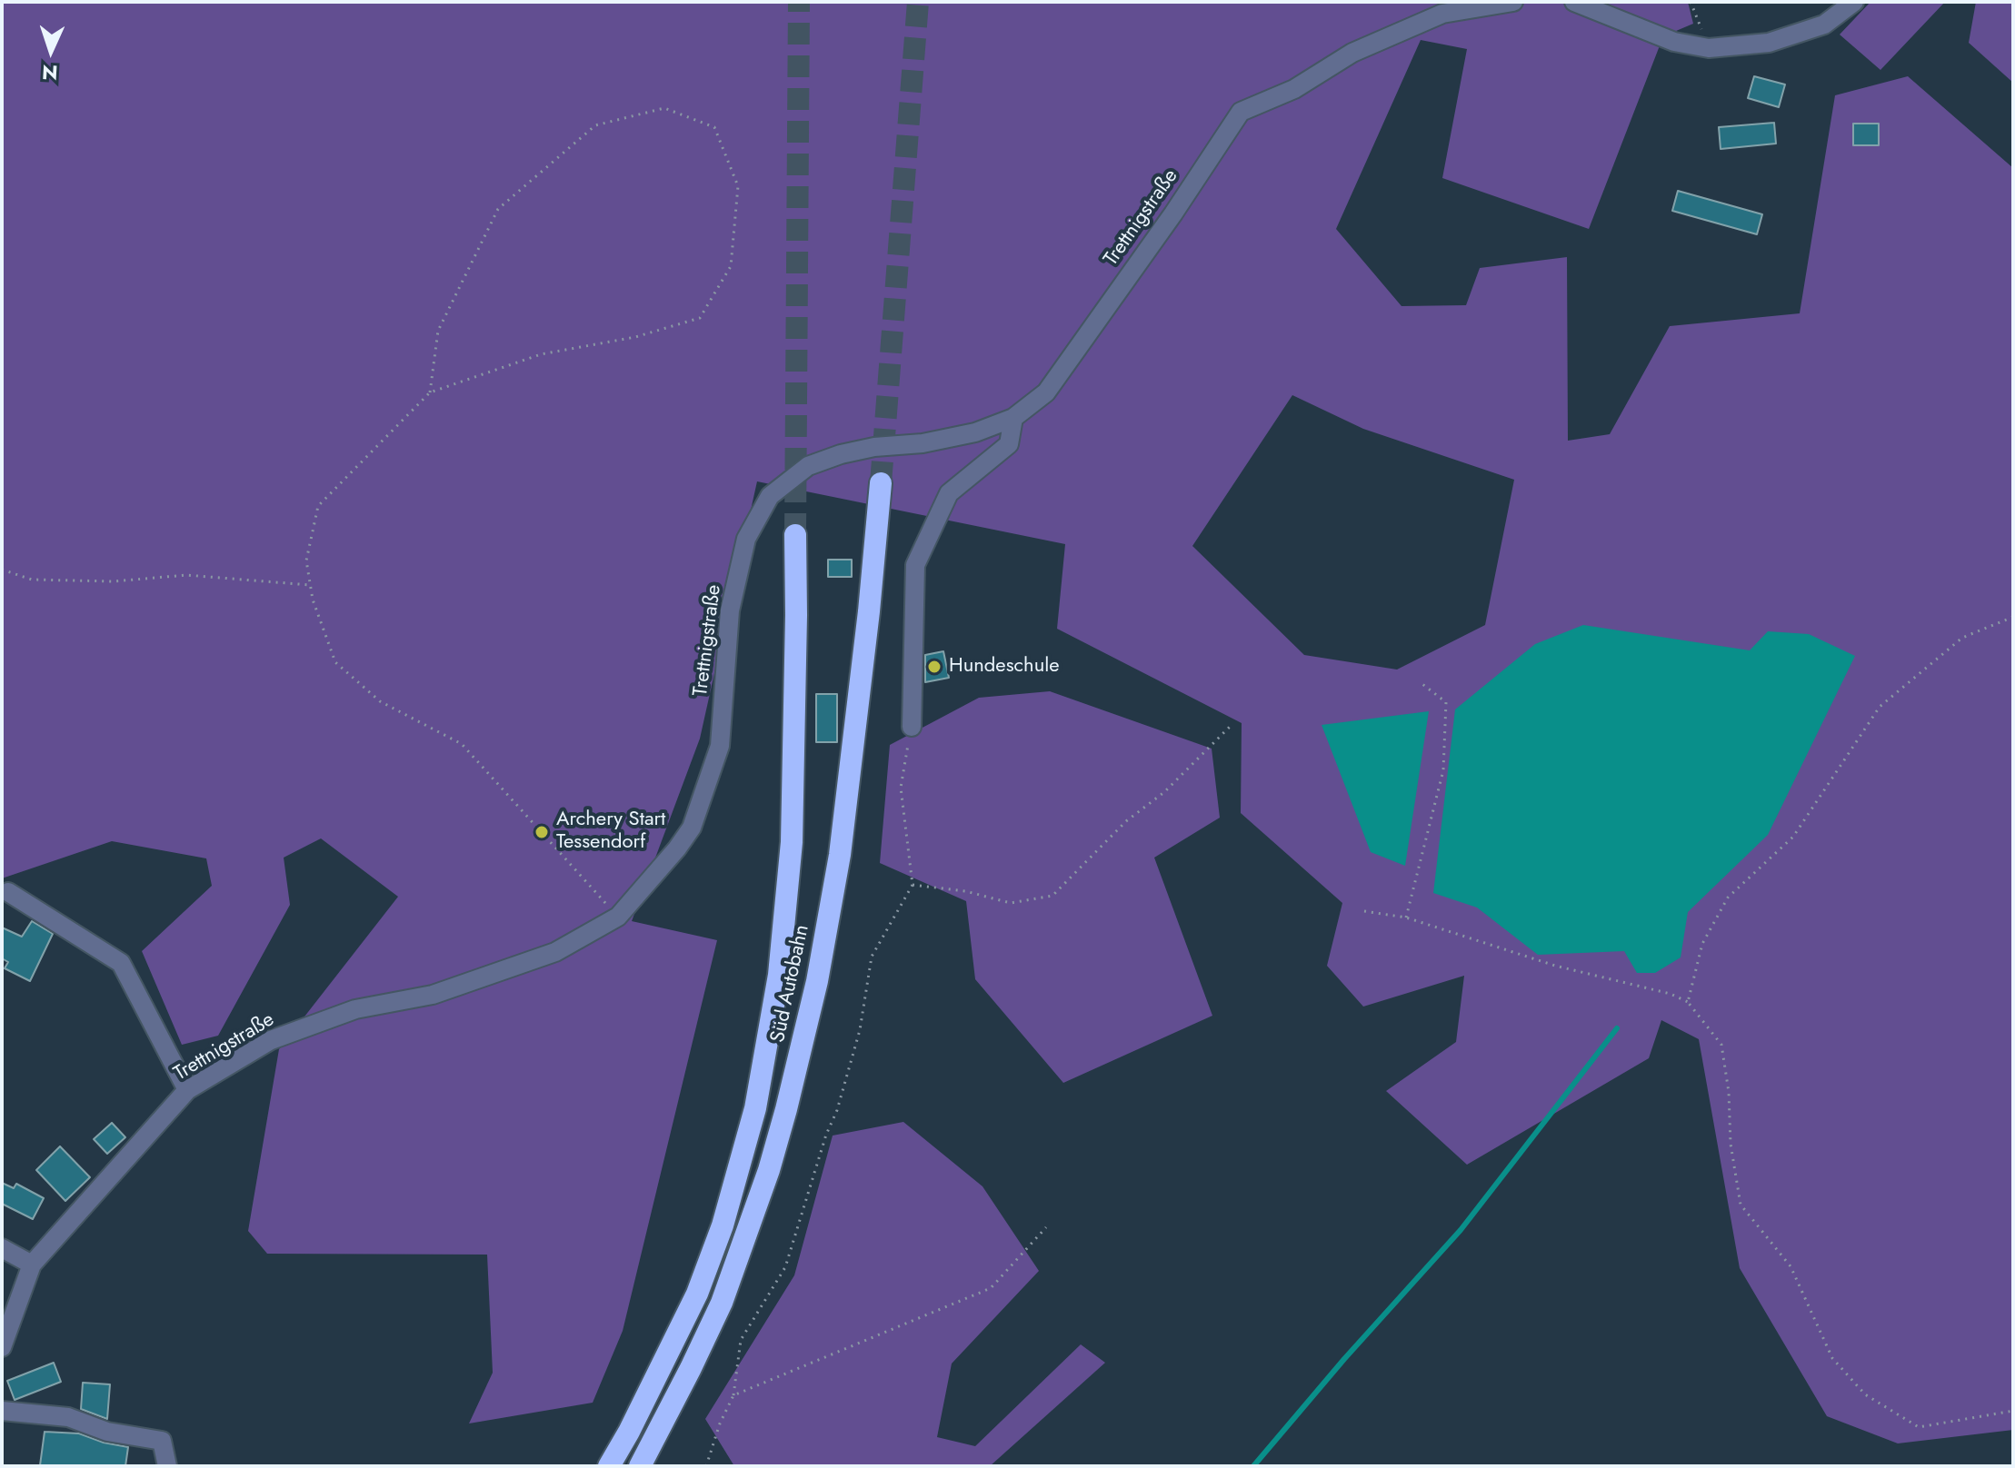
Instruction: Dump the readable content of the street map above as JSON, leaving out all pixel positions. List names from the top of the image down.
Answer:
{
  "streets": {
    "highway": ["Süd Autobahn"],
    "street": ["Trettnigstraße"]
  },
  "places": ["Hundeschule", "Archery Start Tessendorf"],
  "north": "bottom"
}
